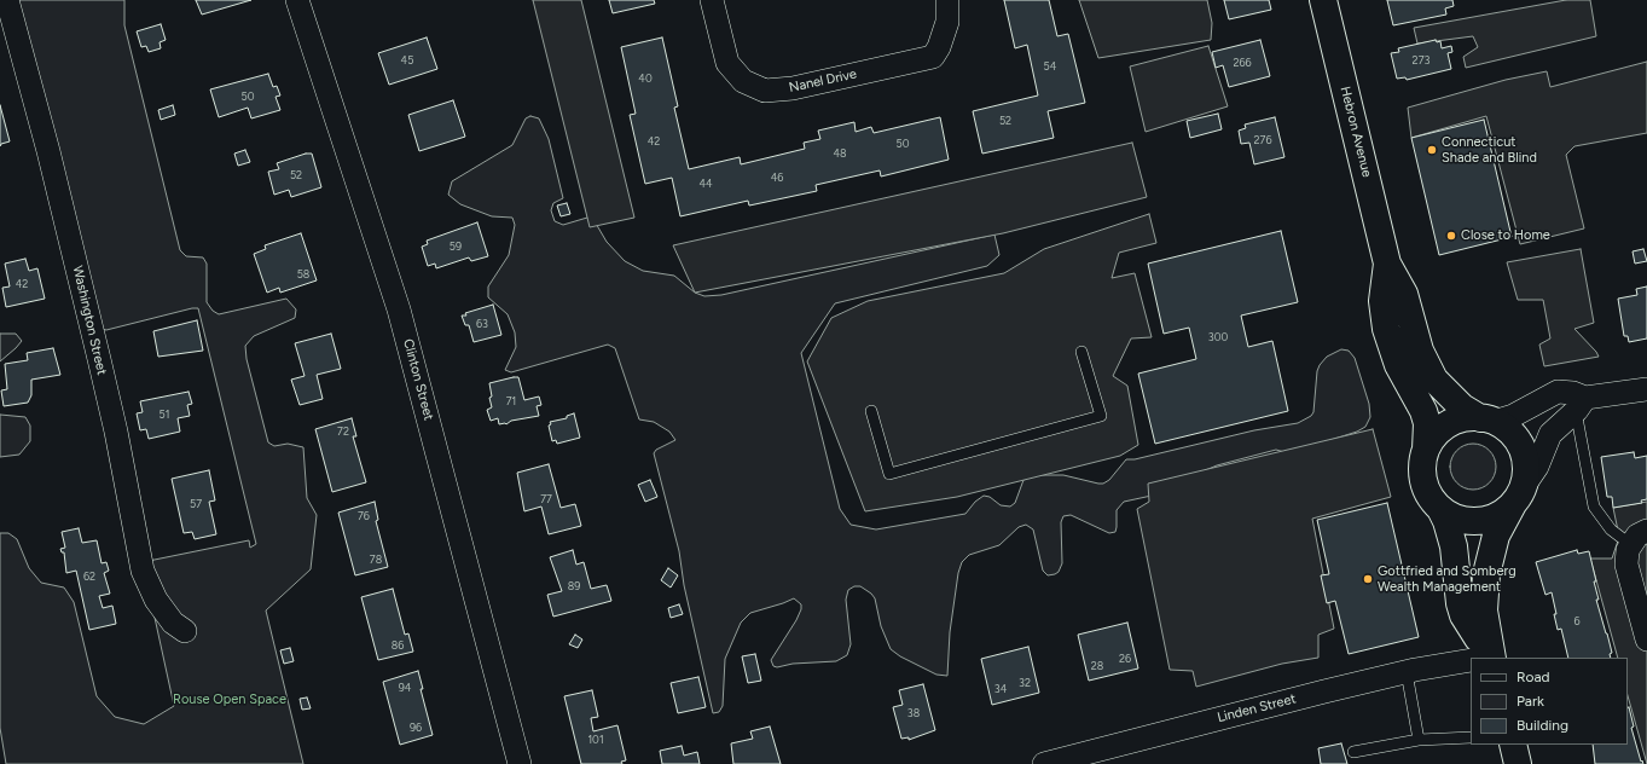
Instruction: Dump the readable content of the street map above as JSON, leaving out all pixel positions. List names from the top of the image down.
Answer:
{
  "streets": {
    "main road": ["Hebron Avenue"],
    "street": [
      "Nanel Drive",
      "Washington Street",
      "Clinton Street",
      "Linden Street"
    ]
  },
  "parks": ["Rouse Open Space"],
  "places": ["Connecticut Shade and Blind", "Close to Home", "Gottfried and Somberg Wealth Management"],
  "house_numbers": [
    "45",
    "273",
    "266",
    "54",
    "40",
    "50",
    "52",
    "276",
    "42",
    "50",
    "48",
    "52",
    "46",
    "44",
    "59",
    "58",
    "42",
    "63",
    "300",
    "71",
    "51",
    "72",
    "77",
    "57",
    "76",
    "78",
    "62",
    "89",
    "6",
    "86",
    "26",
    "28",
    "32",
    "94",
    "34",
    "38",
    "96",
    "101"
  ],
  "legend": ["Road", "Park", "Building"]
}
